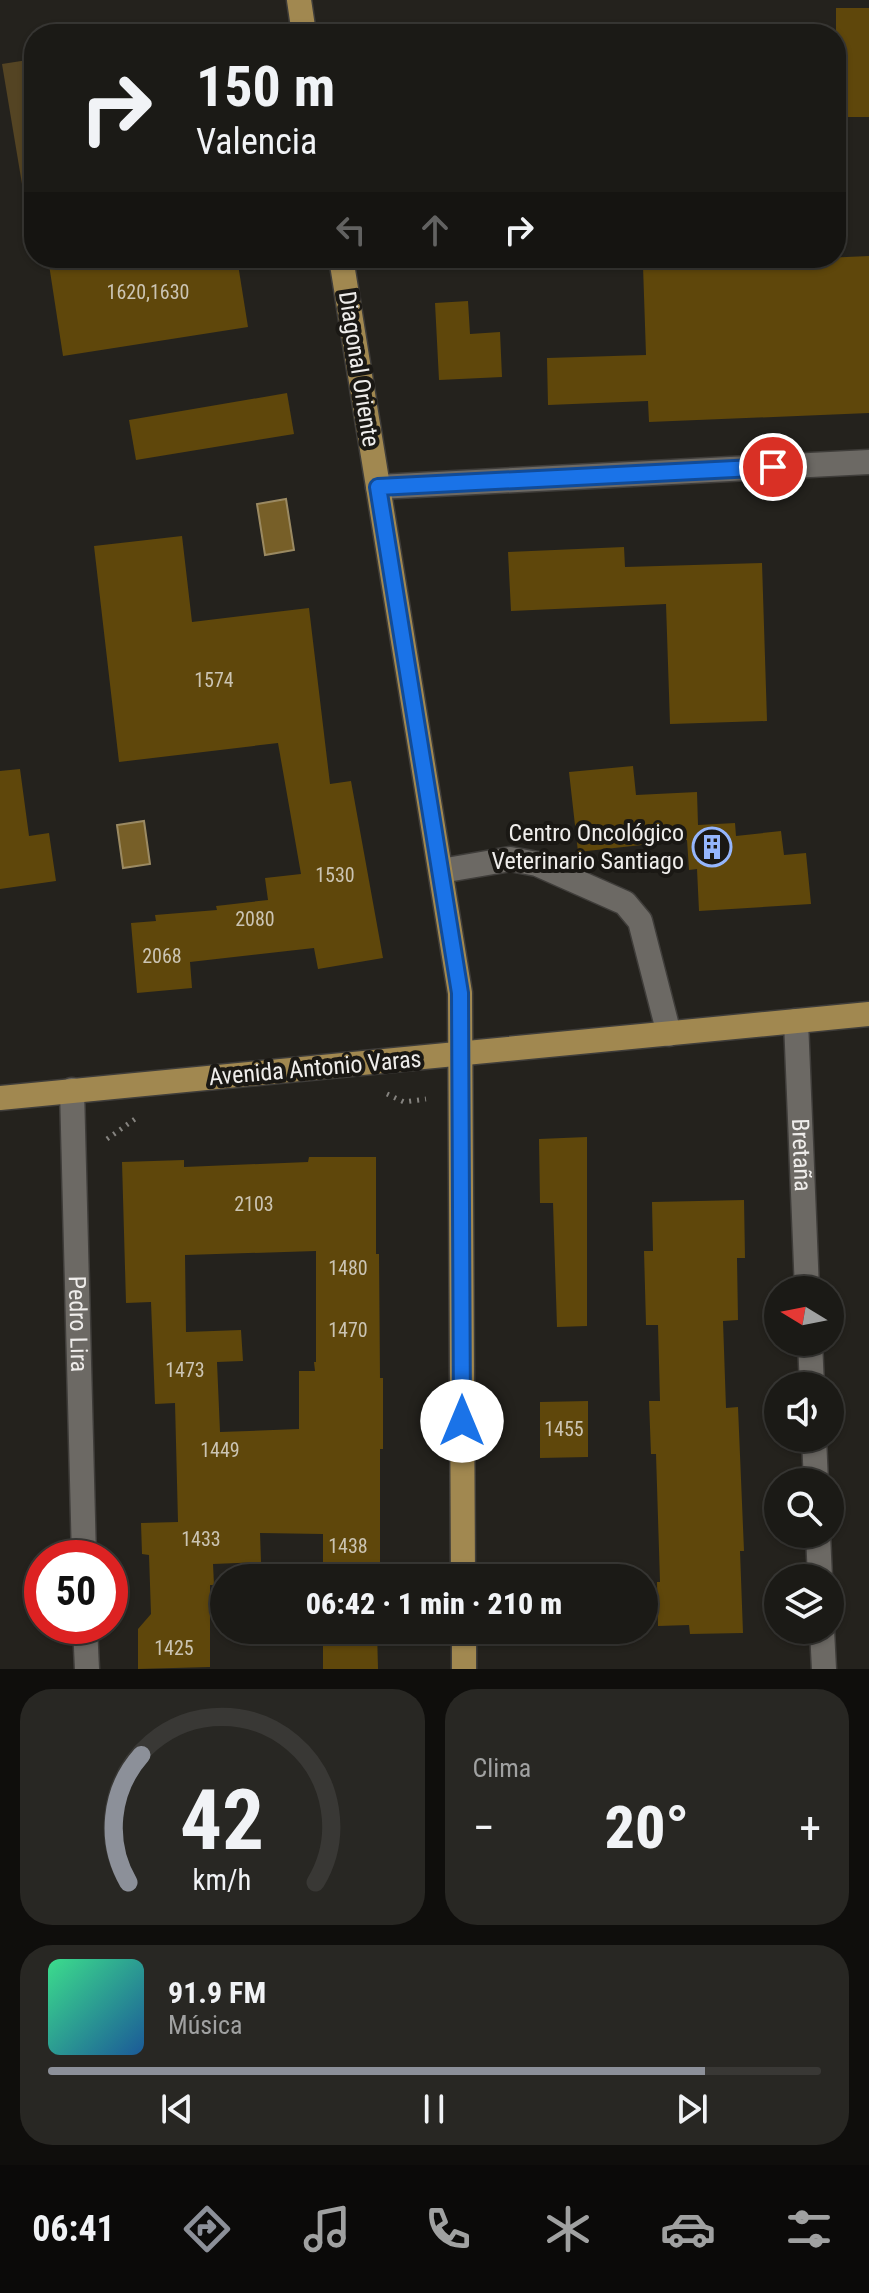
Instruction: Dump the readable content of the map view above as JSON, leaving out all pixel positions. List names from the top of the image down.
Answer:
{
  "streets": {
    "main road": ["Diagonal Oriente", "Avenida Antonio Varas"],
    "street": ["Bretaña", "Pedro Lira"]
  },
  "crossings": [
    ["Diagonal Oriente", "Avenida Antonio Varas"],
    ["Avenida Antonio Varas", "Bretaña"],
    ["Avenida Antonio Varas", "Pedro Lira"]
  ],
  "places": {
    "building": ["Centro Oncológico Veterinario Santiago"]
  },
  "house_numbers": [
    "1620,1630",
    "1574",
    "1530",
    "2080",
    "2068",
    "2103",
    "1480",
    "1470",
    "1473",
    "1455",
    "1449",
    "1433",
    "1438",
    "1425"
  ],
  "north": "left",
  "page": {
    "turn": ["150 m", "Valencia"],
    "limit": "50",
    "trip": "06:42 · 1 min · 210 m",
    "tile": "Clima",
    "heat": ["−", "20°", "+"],
    "song": ["91.9 FM", "Música"],
    "tabs": "06:41",
    "gauge": ["42", "km/h"]
  }
}
